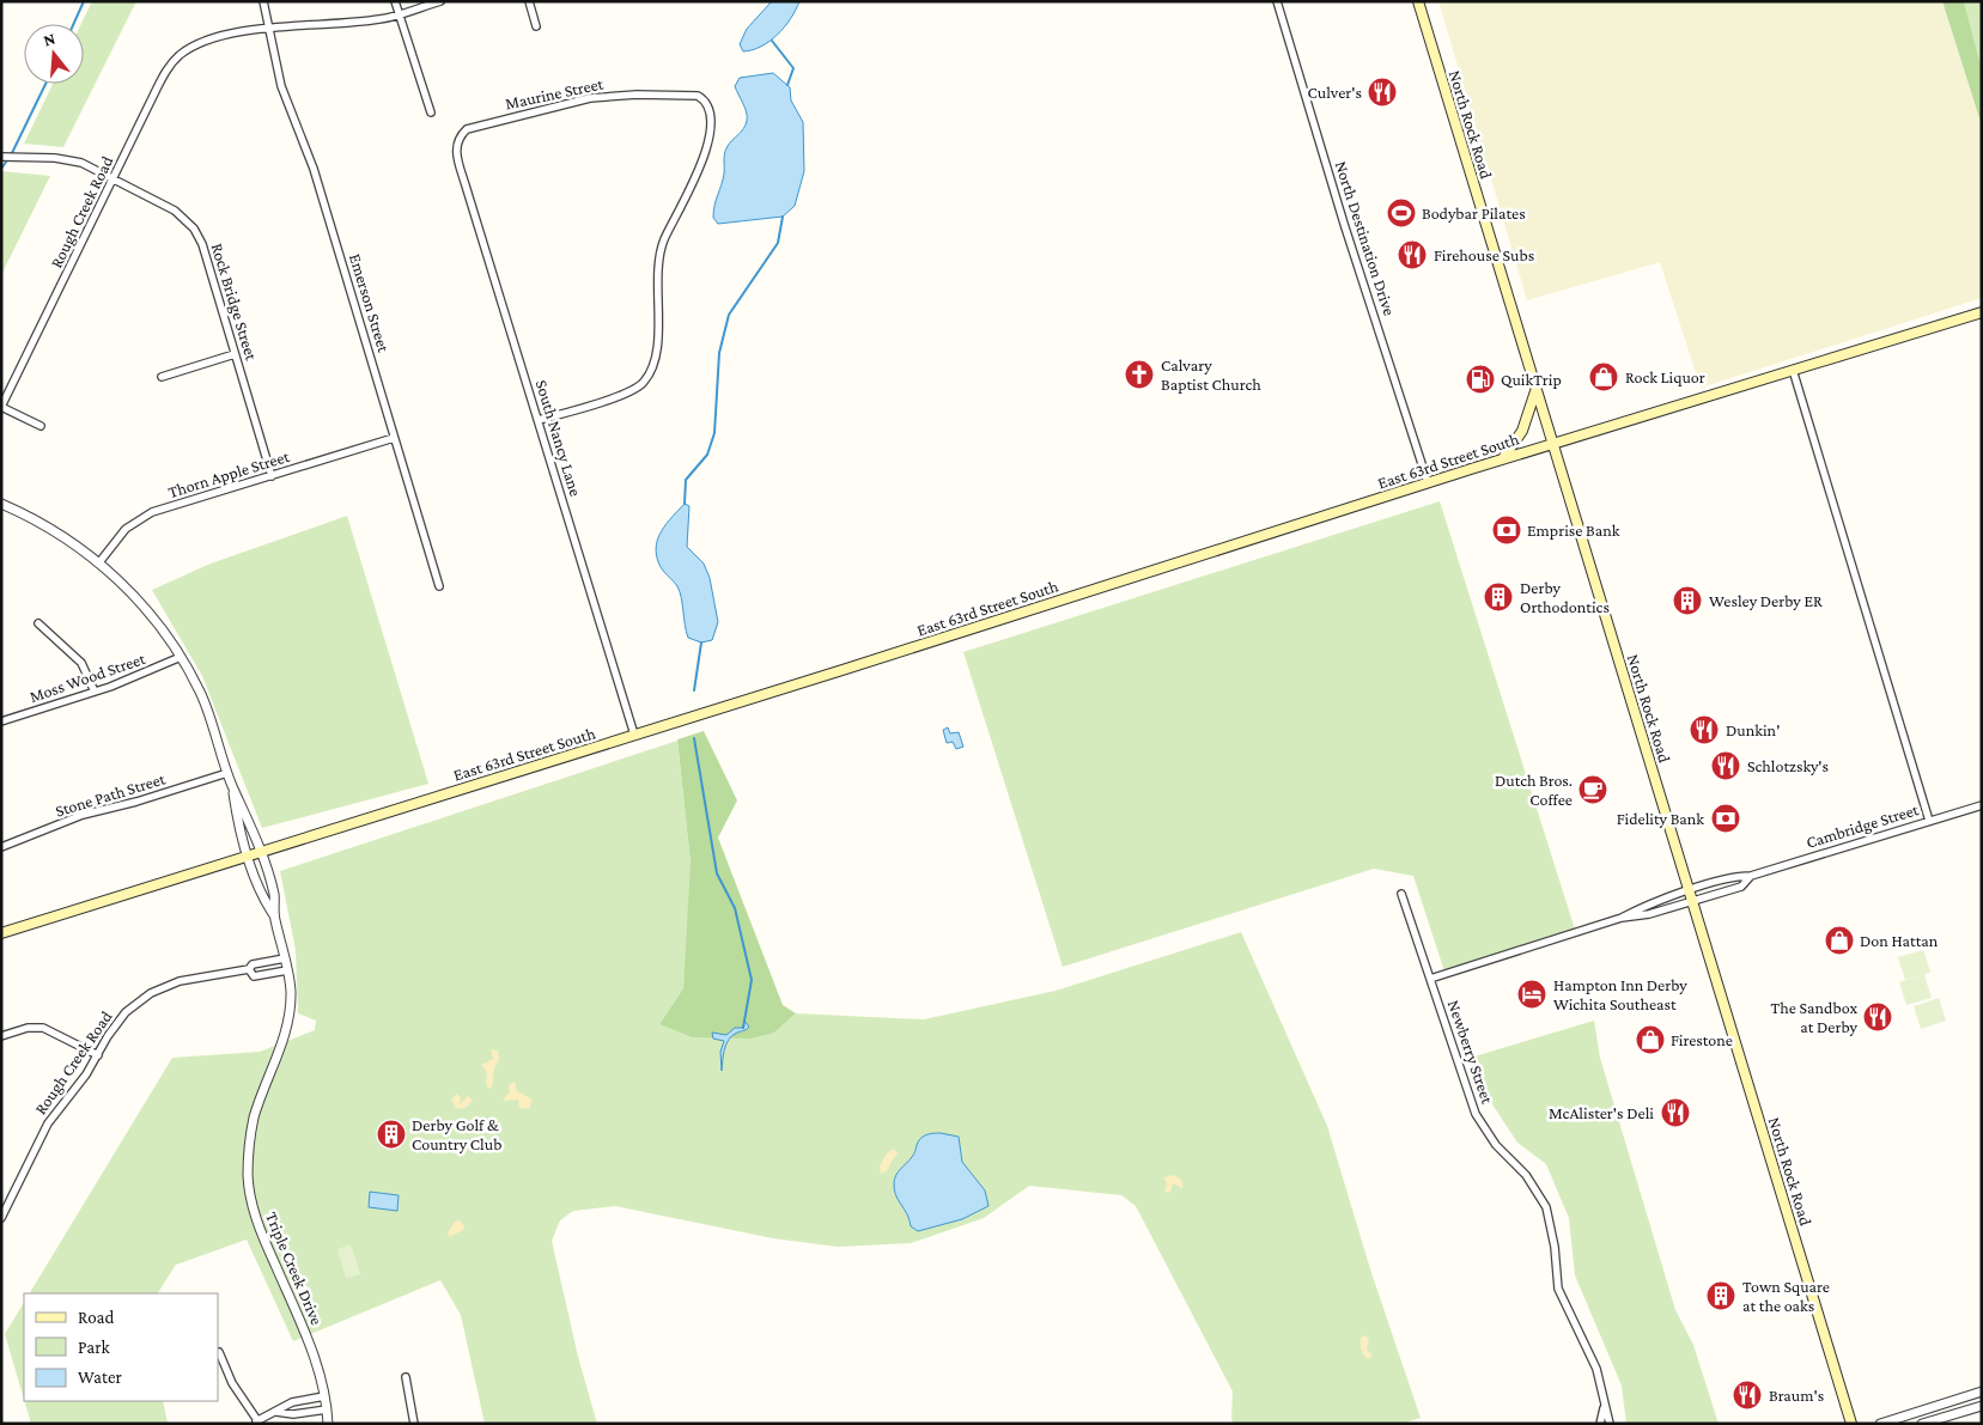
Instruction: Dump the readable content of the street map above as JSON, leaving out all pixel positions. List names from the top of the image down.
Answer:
{
  "streets": {
    "main road": ["North Rock Road", "East 63rd Street South"],
    "street": [
      "Maurine Street",
      "Rough Creek Road",
      "North Destination Drive",
      "Rock Bridge Street",
      "Emerson Street",
      "South Nancy Lane",
      "Thorn Apple Street",
      "Moss Wood Street",
      "Stone Path Street",
      "Cambridge Street",
      "Newberry Street",
      "Triple Creek Drive"
    ]
  },
  "crossings": [
    ["Maurine Street", "South Nancy Lane"],
    ["North Rock Road", "East 63rd Street South"],
    ["North Rock Road", "Cambridge Street"],
    ["Rough Creek Road", "Rock Bridge Street"],
    ["Rough Creek Road", "Emerson Street"],
    ["Rough Creek Road", "Triple Creek Drive"],
    ["North Destination Drive", "East 63rd Street South"],
    ["Rock Bridge Street", "Thorn Apple Street"],
    ["Emerson Street", "Thorn Apple Street"],
    ["South Nancy Lane", "East 63rd Street South"],
    ["East 63rd Street South", "Triple Creek Drive"],
    ["Thorn Apple Street", "Triple Creek Drive"],
    ["Moss Wood Street", "Triple Creek Drive"],
    ["Stone Path Street", "Triple Creek Drive"],
    ["Cambridge Street", "Newberry Street"]
  ],
  "places": {
    "restaurant": [
      "Culver's",
      "Firehouse Subs",
      "Dunkin'",
      "Schlotzsky's",
      "The Sandbox at Derby",
      "McAlister's Deli",
      "Braum's"
    ],
    "sports": ["Bodybar Pilates"],
    "church": ["Calvary Baptist Church"],
    "shop": ["Rock Liquor", "Don Hattan", "Firestone"],
    "fuel station": ["QuikTrip"],
    "bank": ["Emprise Bank", "Fidelity Bank"],
    "building": [
      "Derby Orthodontics",
      "Wesley Derby ER",
      "Derby Golf & Country Club",
      "Town Square at the oaks"
    ],
    "cafe": ["Dutch Bros. Coffee"],
    "hotel": ["Hampton Inn Derby Wichita Southeast"]
  },
  "legend": ["Road", "Park", "Water"],
  "north": "top"
}
